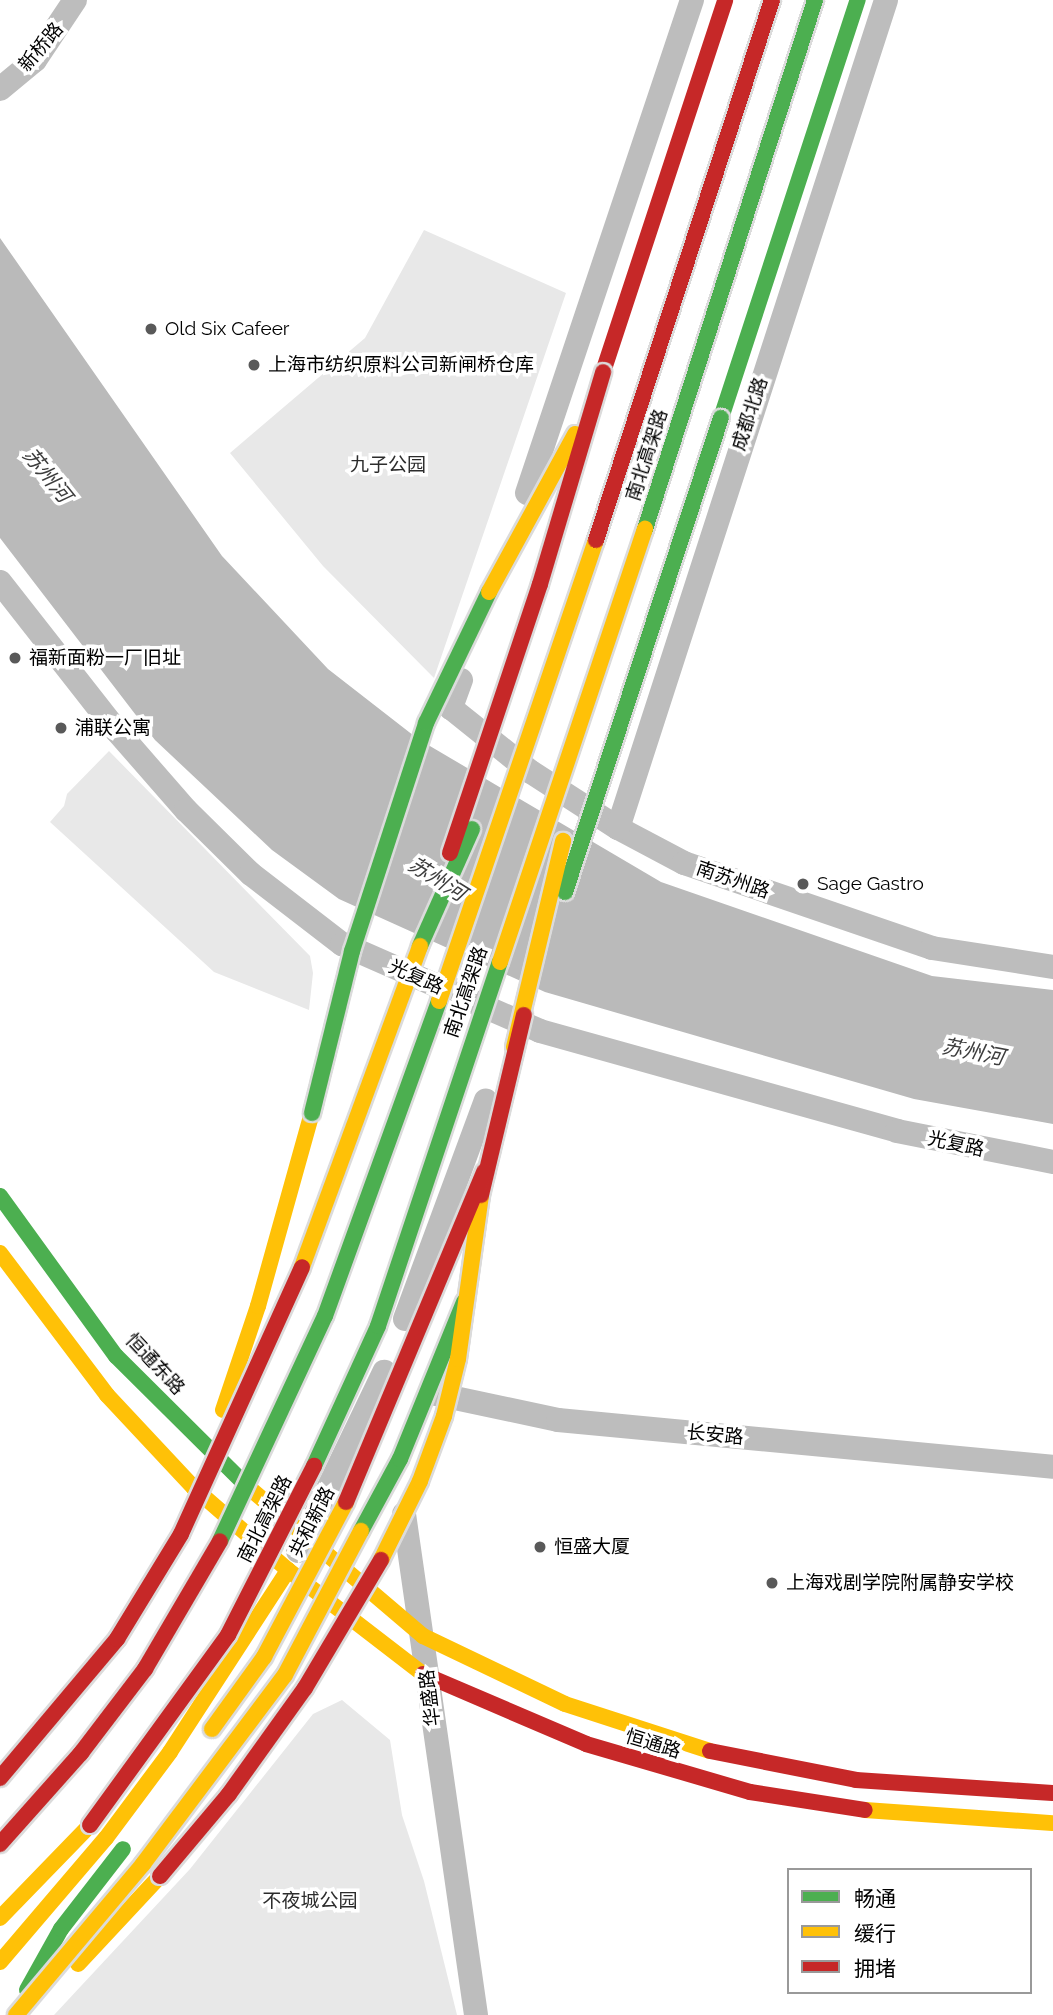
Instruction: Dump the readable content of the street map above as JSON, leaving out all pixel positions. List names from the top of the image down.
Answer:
{
  "streets": {
    "main road": [
      "南北高架路",
      "恒通东路",
      "共和新路",
      "恒通路"
    ],
    "street": [
      "新桥路",
      "成都北路",
      "南苏州路",
      "光复路",
      "长安路",
      "华盛路"
    ]
  },
  "crossings": [
    ["成都北路", "南苏州路"],
    ["光复路", "共和新路"],
    ["恒通东路", "共和新路"],
    ["恒通东路", "恒通路"],
    ["长安路", "共和新路"],
    ["长安路", "华盛路"],
    ["共和新路", "华盛路"],
    ["共和新路", "恒通路"],
    ["华盛路", "恒通路"]
  ],
  "water": ["苏州河"],
  "parks": ["九子公园", "不夜城公园"],
  "places": [
    "Old Six Cafeer",
    "上海市纺织原料公司新闸桥仓库",
    "福新面粉一厂旧址",
    "浦联公寓",
    "Sage Gastro",
    "恒盛大厦",
    "上海戏剧学院附属静安学校"
  ],
  "legend": ["畅通", "缓行", "拥堵"]
}
